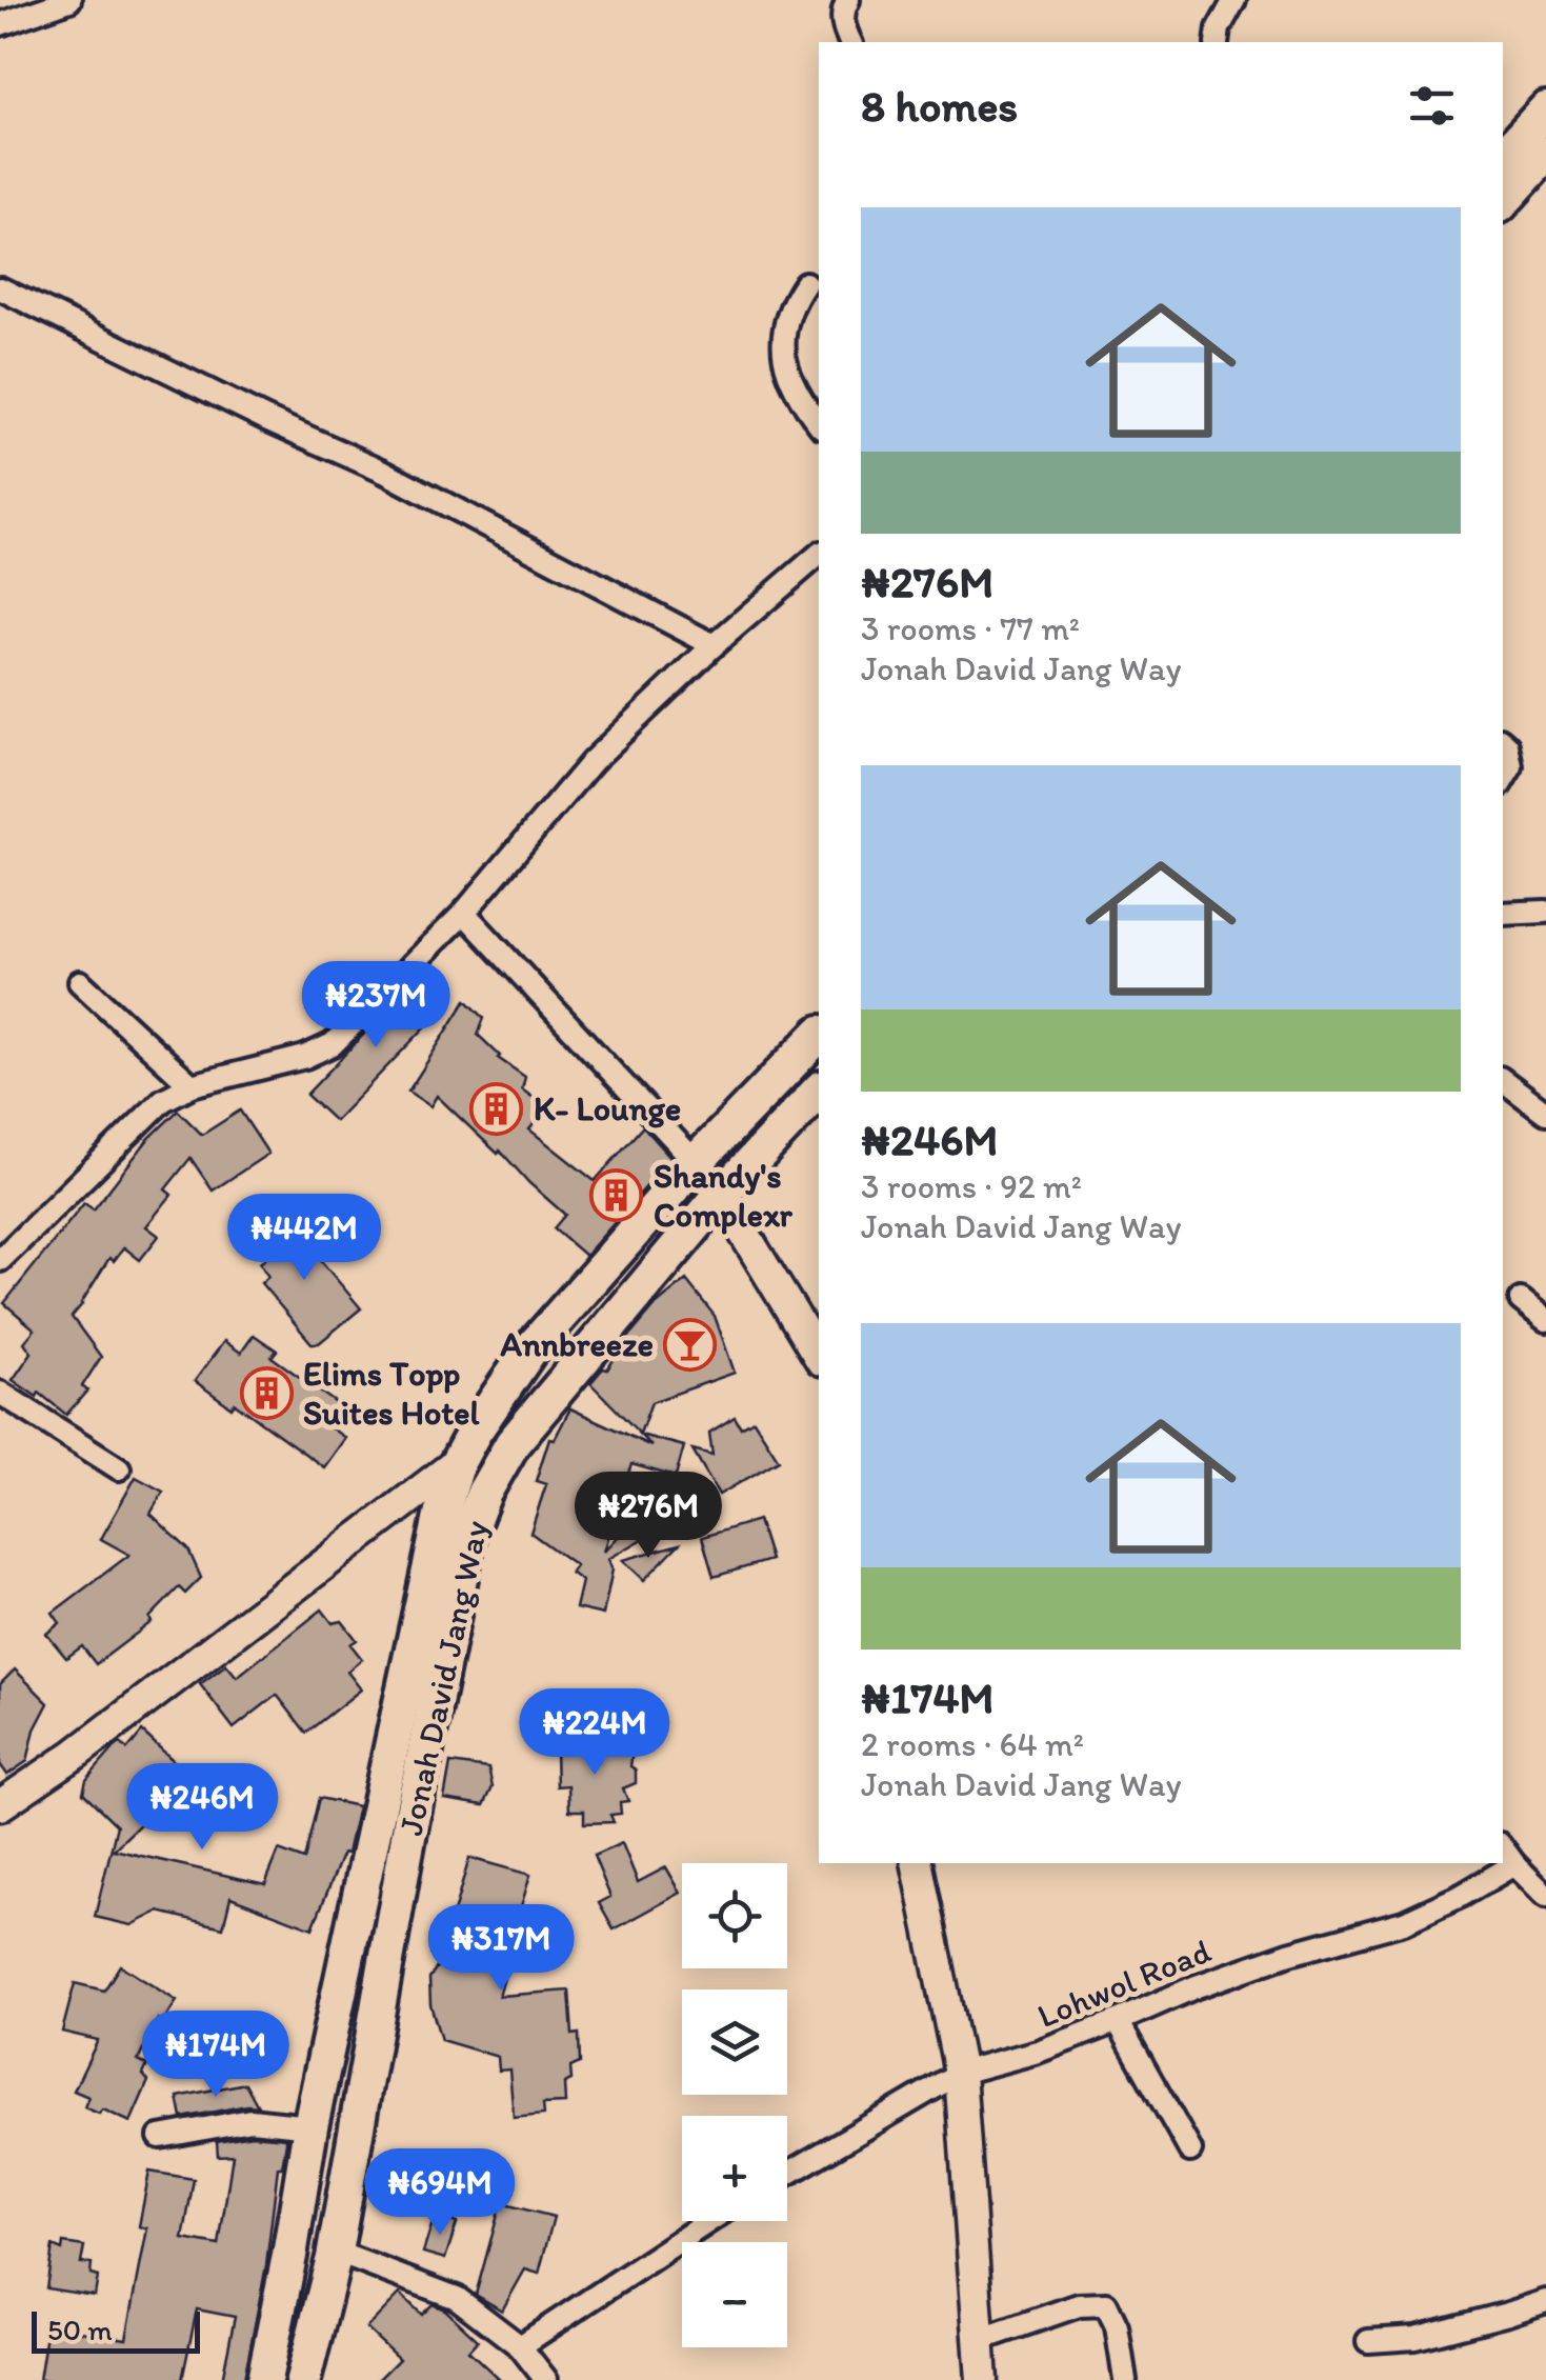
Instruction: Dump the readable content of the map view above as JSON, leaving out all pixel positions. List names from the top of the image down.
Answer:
{
  "streets": {
    "main road": ["Jonah David Jang Way"],
    "street": ["Lohwol Road"]
  },
  "places": {
    "building": ["K- Lounge", "Shandy's Complexr", "Elims Topp Suites Hotel"],
    "bar": ["Annbreeze"]
  },
  "scale_bar": "50 m",
  "page": {
    "heading": "8 homes",
    "list": [
      {
        "name": "₦276M",
        "note": "3 rooms · 77 m² · Jonah David Jang Way"
      },
      {
        "name": "₦246M",
        "note": "3 rooms · 92 m² · Jonah David Jang Way"
      },
      {
        "name": "₦174M",
        "note": "2 rooms · 64 m² · Jonah David Jang Way"
      }
    ],
    "price": [
      "₦237M",
      "₦442M",
      "₦276M",
      "₦224M",
      "₦246M",
      "₦317M",
      "₦174M",
      "₦694M"
    ],
    "map_buttons": ["+", "−"],
    "scale": "50 m"
  }
}
